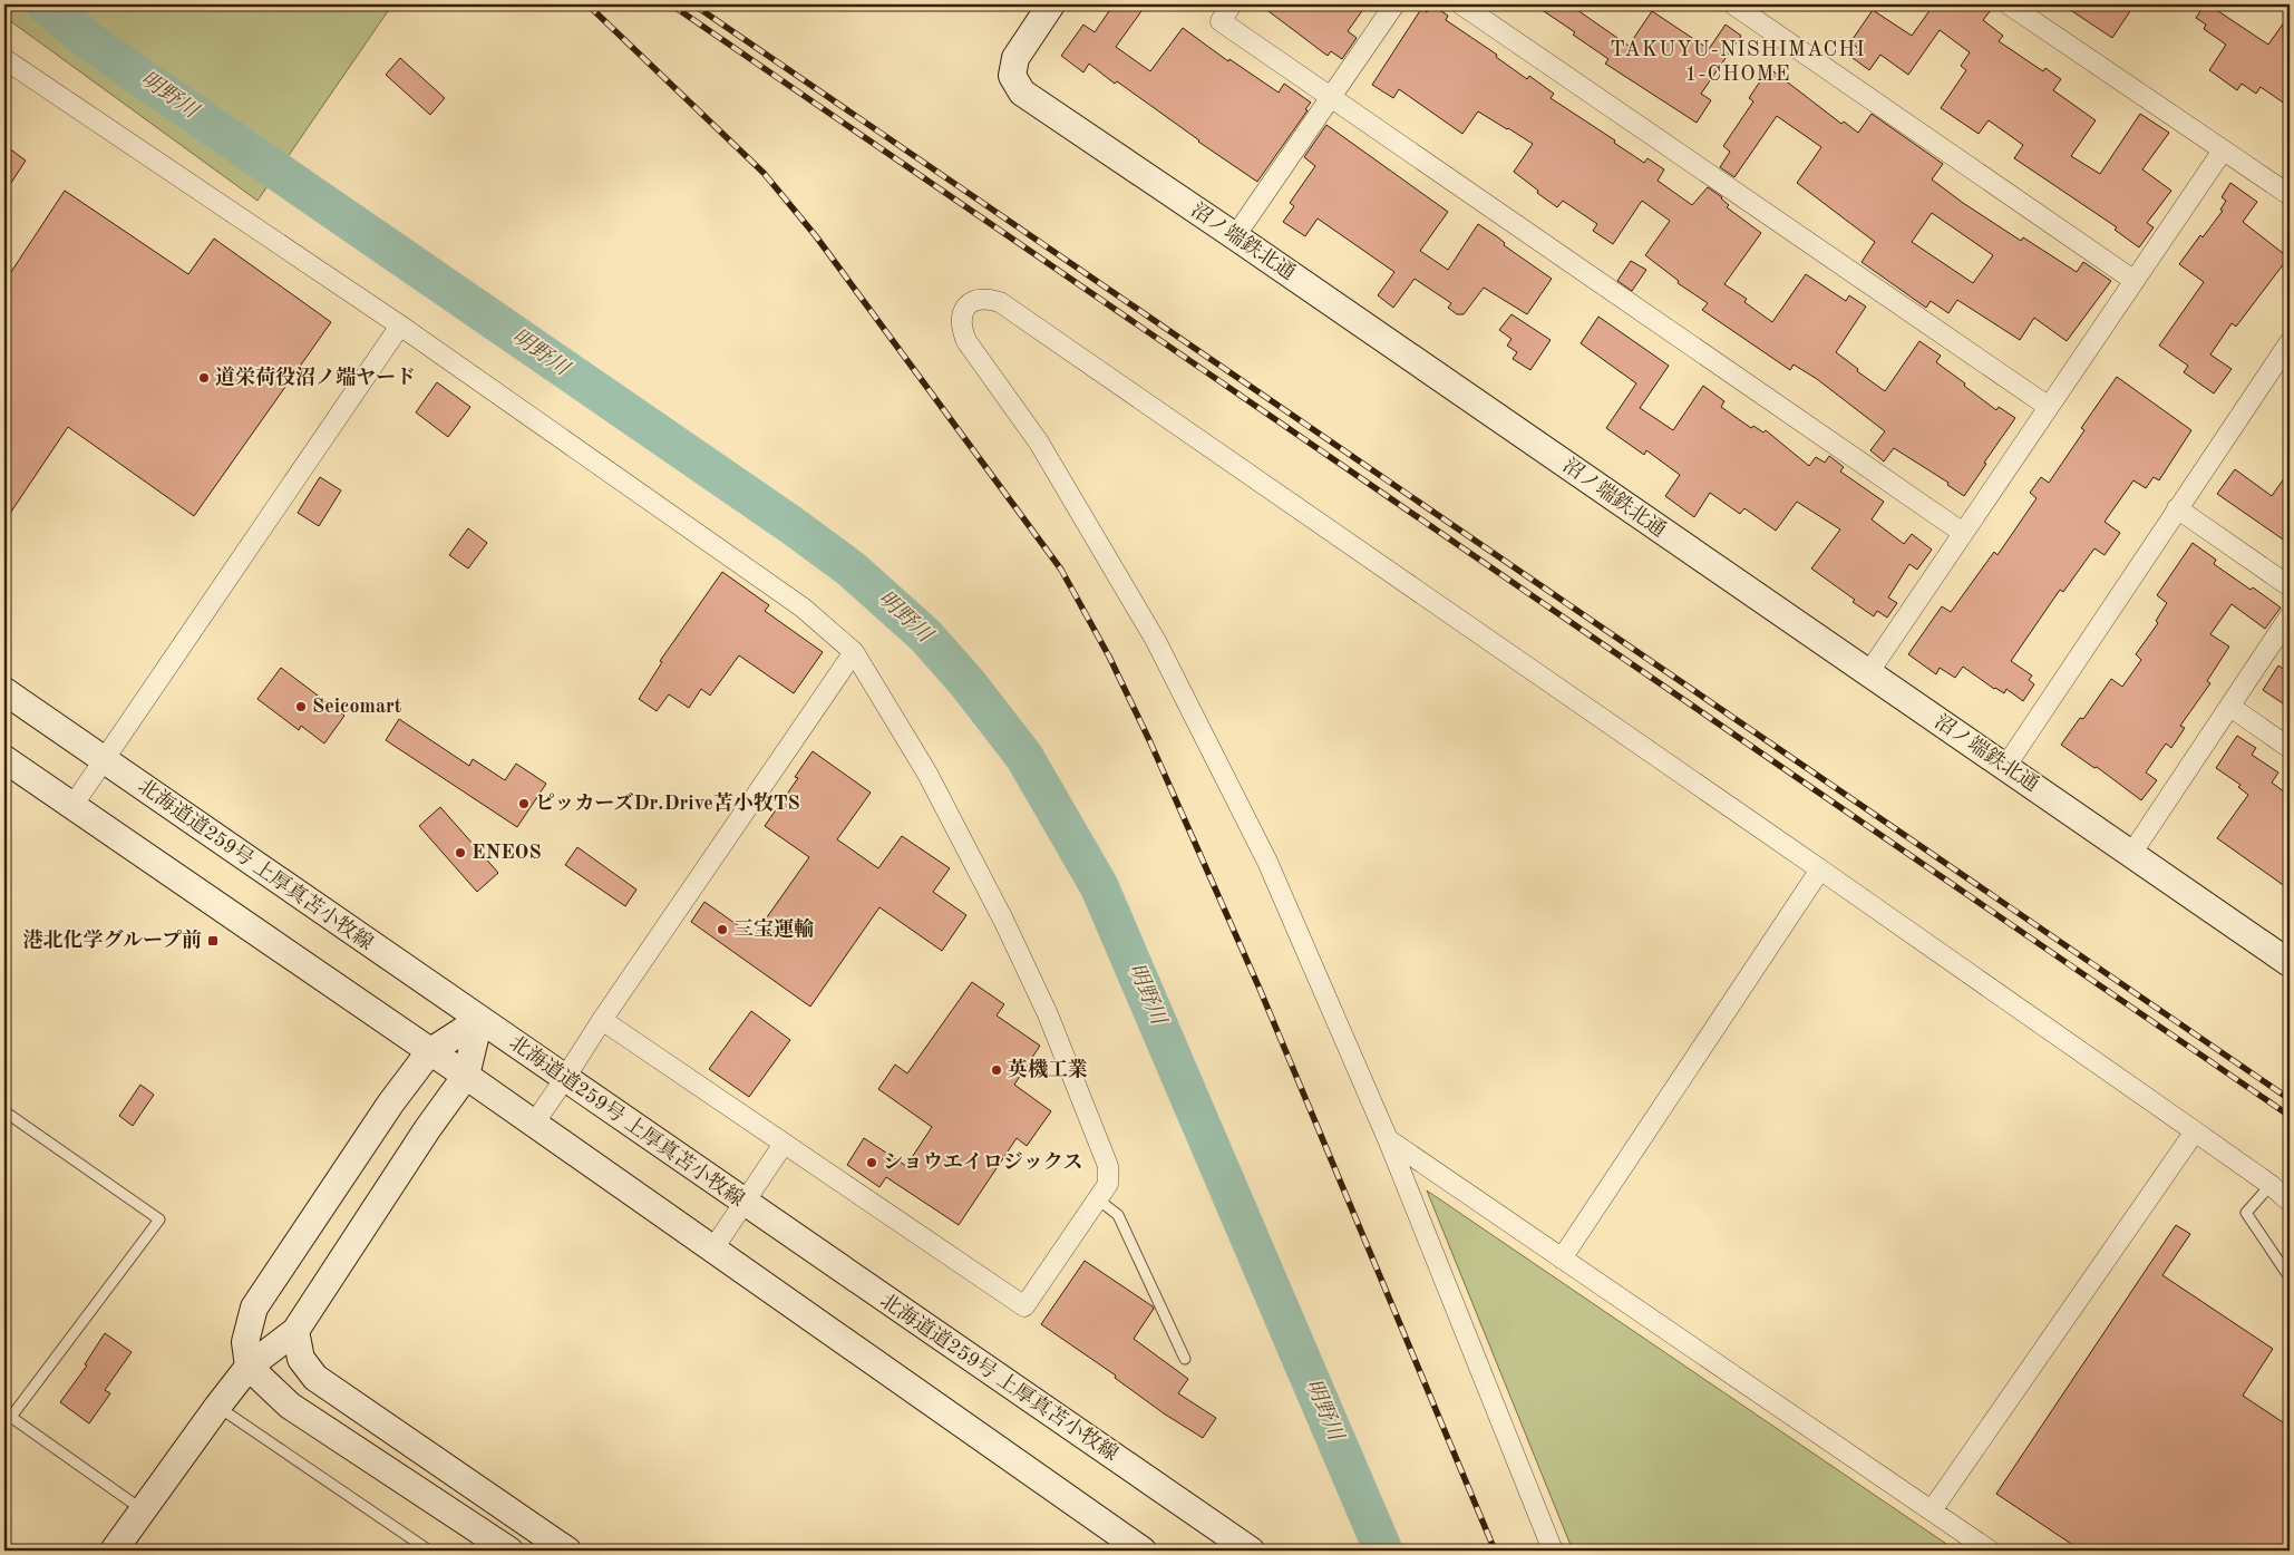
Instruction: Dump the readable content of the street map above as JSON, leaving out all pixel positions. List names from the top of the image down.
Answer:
{
  "streets": {
    "street": ["沼ノ端鉄北通", "北海道道259号 上厚真苫小牧線"]
  },
  "districts": ["TAKUYU-NISHIMACHI 1-CHOME"],
  "water": ["明野川"],
  "places": {
    "other": [
      "道栄荷役沼ノ端ヤード",
      "Seicomart",
      "ピッカーズDr.Drive苫小牧TS",
      "ENEOS",
      "三宝運輸",
      "英機工業",
      "ショウエイロジックス"
    ],
    "transit": ["港北化学グループ前"]
  }
}
